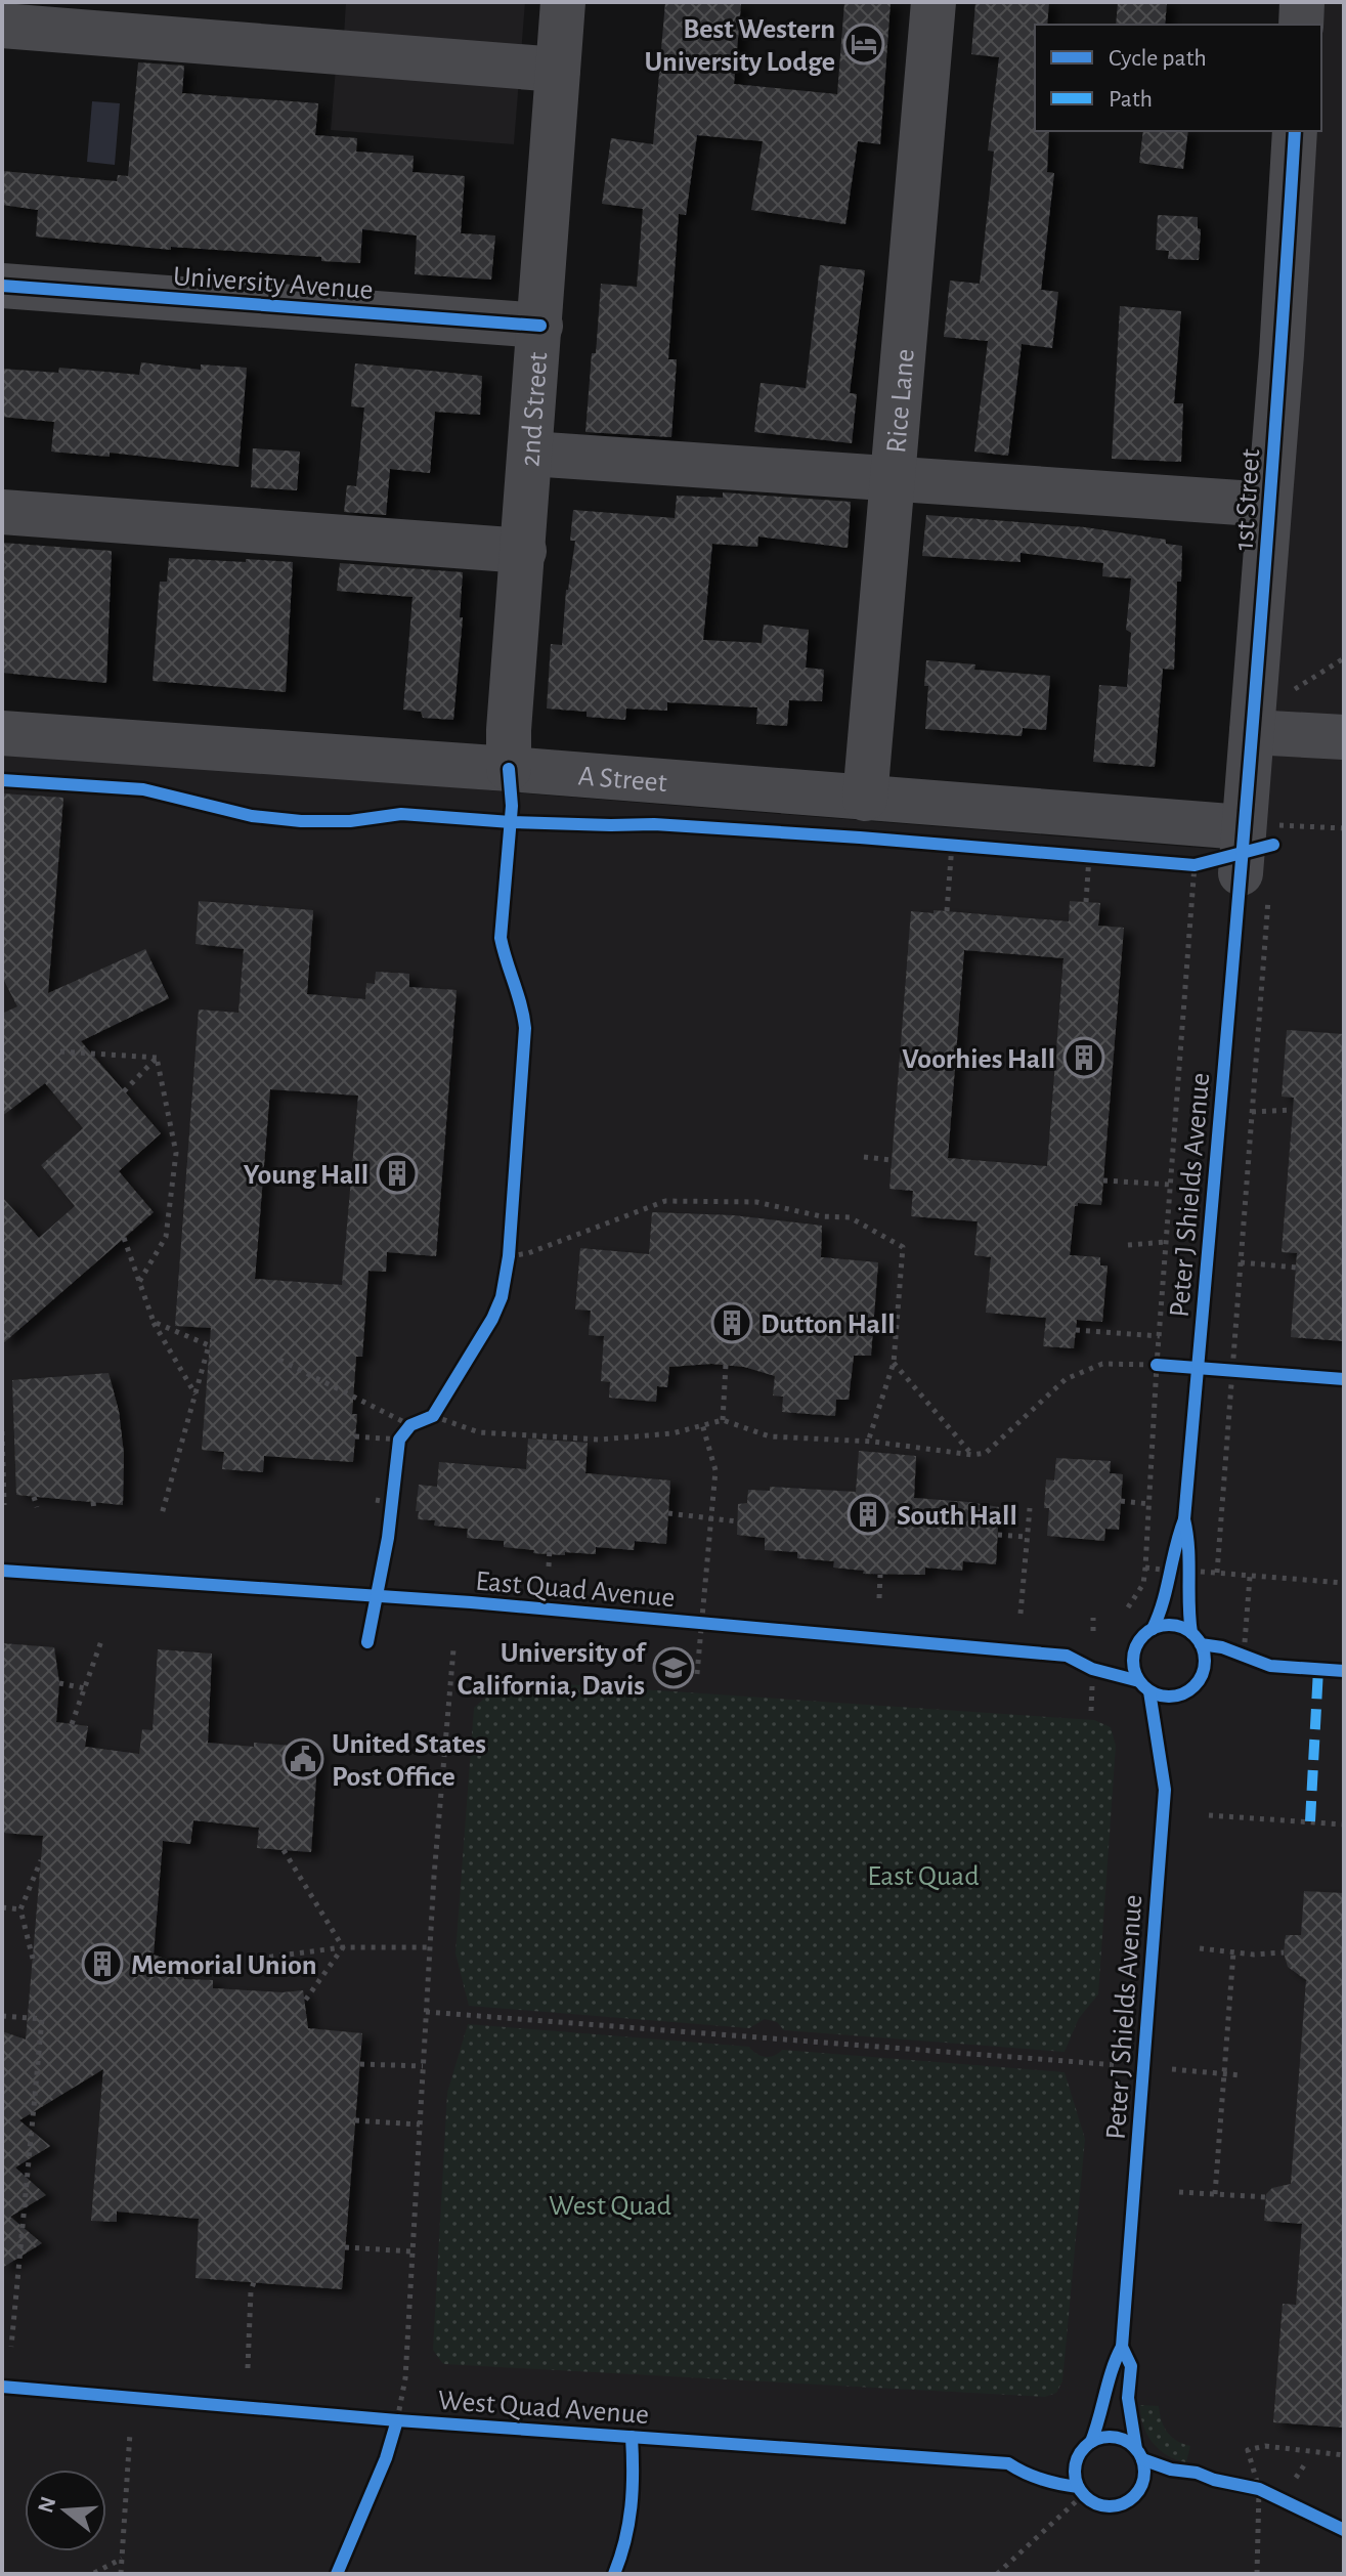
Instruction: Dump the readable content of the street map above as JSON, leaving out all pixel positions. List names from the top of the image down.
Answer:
{
  "streets": {
    "street": [
      "University Avenue",
      "Rice Lane",
      "2nd Street",
      "1st Street",
      "A Street"
    ],
    "cycle path": ["Peter J Shields Avenue", "East Quad Avenue", "West Quad Avenue"]
  },
  "crossings": [
    ["University Avenue", "2nd Street"],
    ["Rice Lane", "A Street"],
    ["2nd Street", "A Street"],
    ["1st Street", "A Street"]
  ],
  "parks": ["East Quad", "West Quad"],
  "places": {
    "hotel": ["Best Western University Lodge"],
    "building": [
      "Voorhies Hall",
      "Young Hall",
      "Dutton Hall",
      "South Hall",
      "Memorial Union"
    ],
    "school or university": ["University of California, Davis"],
    "public building": ["United States Post Office"]
  },
  "legend": ["Cycle path", "Path"],
  "north": "left"
}
